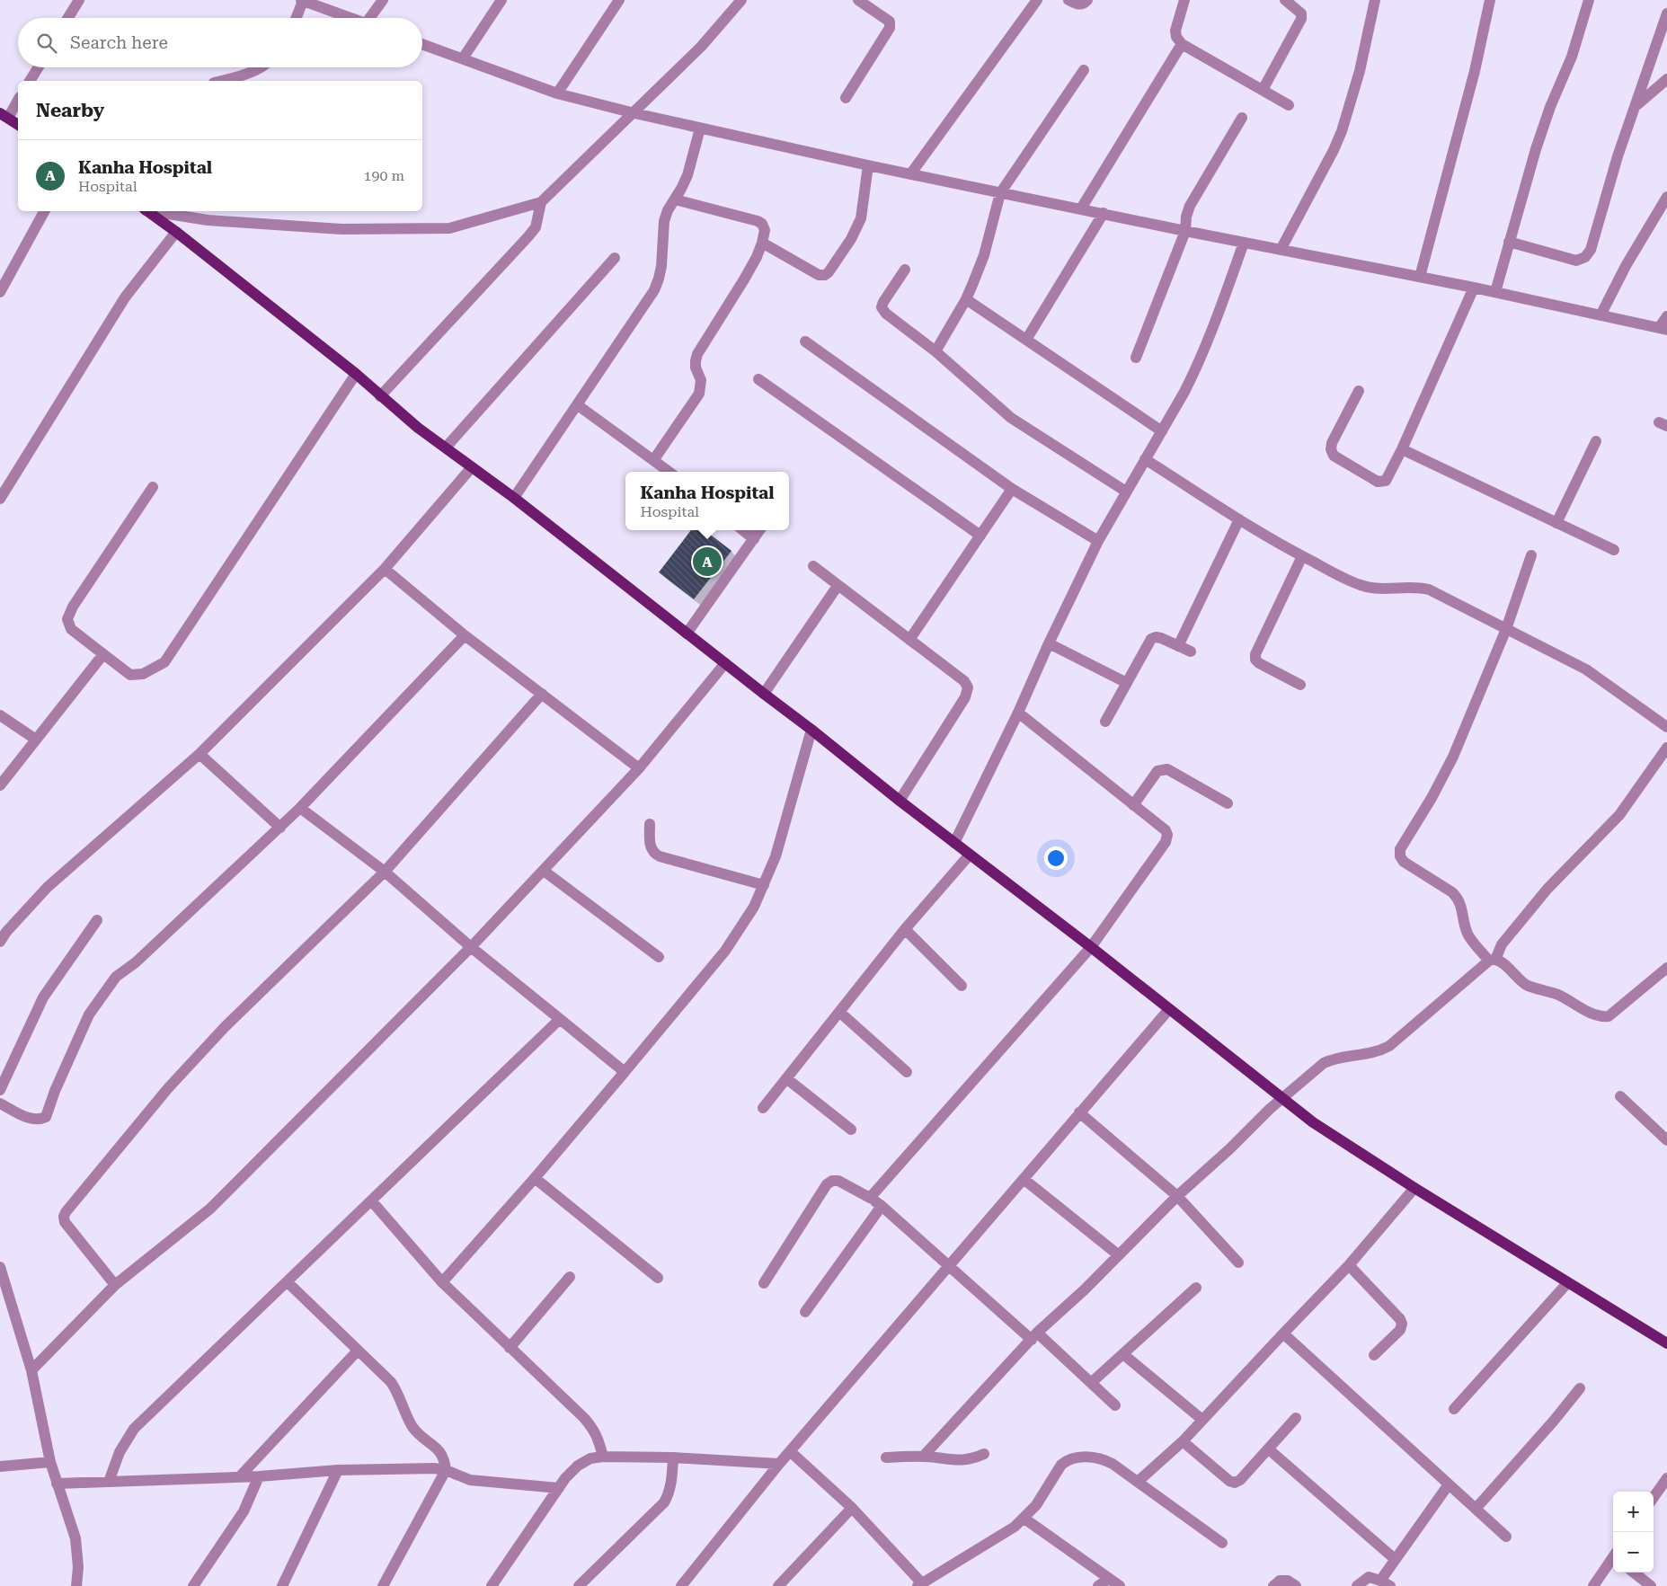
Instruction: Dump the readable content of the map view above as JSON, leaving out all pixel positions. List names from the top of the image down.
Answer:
{
  "page": {
    "search": "Search here",
    "heading": "Nearby",
    "list": [
      {
        "mark": "A",
        "name": "Kanha Hospital",
        "note": "Hospital",
        "value": "190 m"
      }
    ],
    "popup": ["Kanha Hospital", "Hospital"],
    "pins": "A",
    "map_buttons": ["+", "−"]
  }
}
